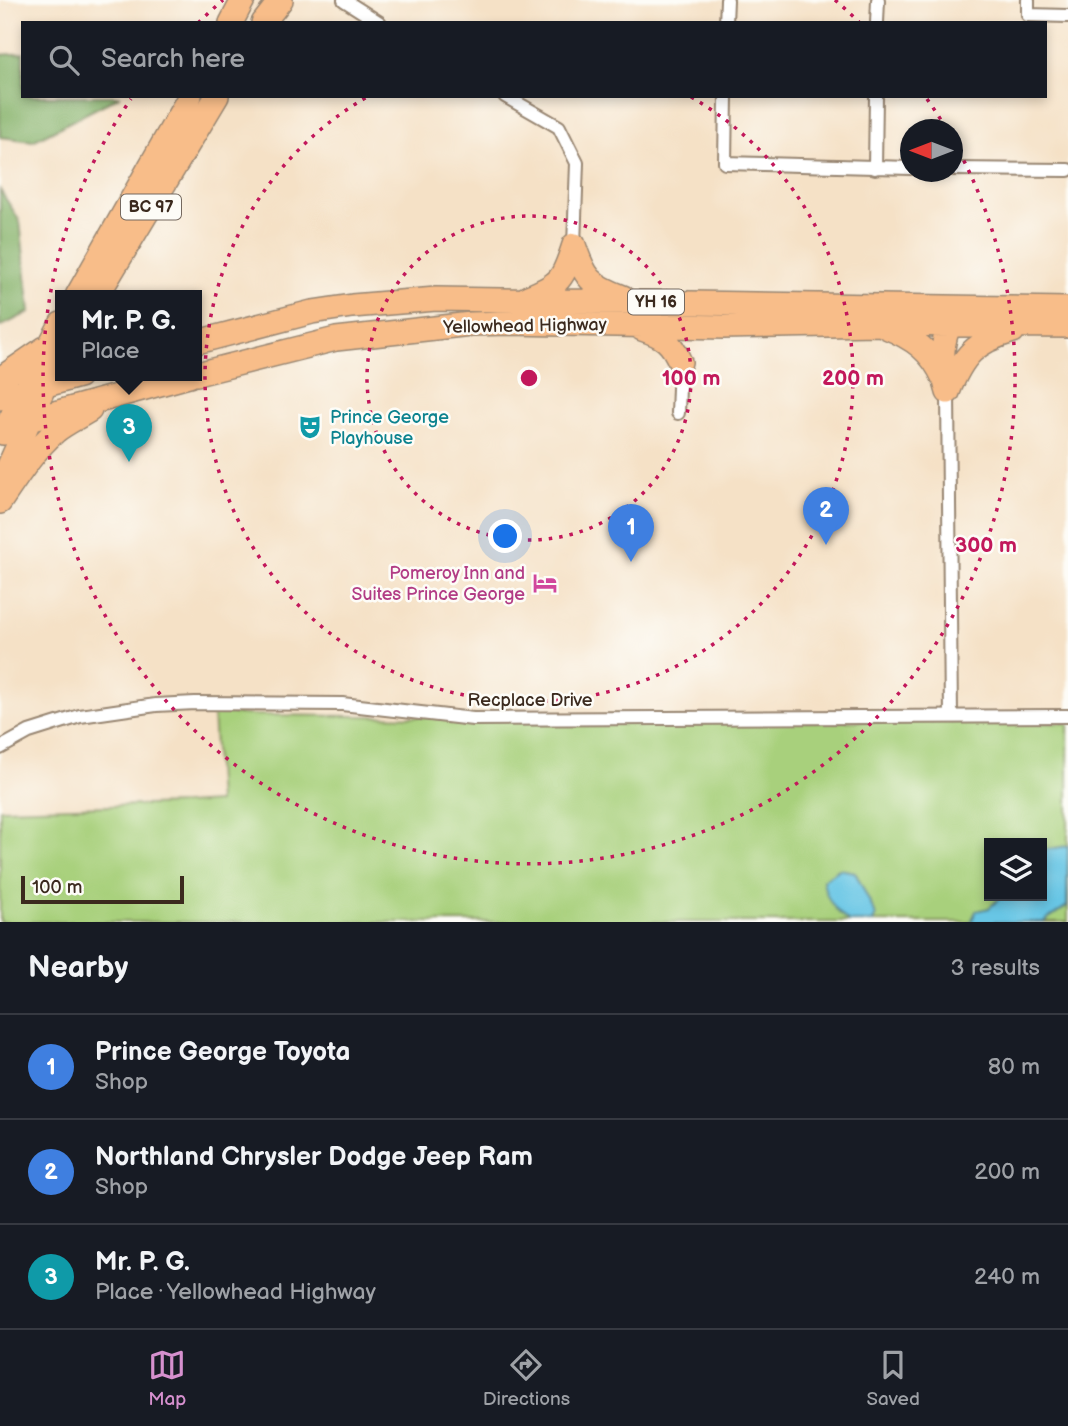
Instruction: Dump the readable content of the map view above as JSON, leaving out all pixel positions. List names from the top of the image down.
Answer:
{
  "streets": {
    "highway": ["BC 97", "YH 16", "Yellowhead Highway"],
    "street": ["Recplace Drive"]
  },
  "places": {
    "theatre": ["Prince George Playhouse"],
    "hotel": ["Pomeroy Inn and Suites Prince George"]
  },
  "scale_bar": "100 m",
  "north": "left",
  "page": {
    "search": "Search here",
    "popup": ["Mr. P. G.", "Place"],
    "pins": ["3", "2", "1"],
    "scale": "100 m",
    "heading": ["Nearby", "3 results"],
    "list": [
      {
        "mark": "1",
        "name": "Prince George Toyota",
        "note": "Shop",
        "value": "80 m"
      },
      {
        "mark": "2",
        "name": "Northland Chrysler Dodge Jeep Ram",
        "note": "Shop",
        "value": "200 m"
      },
      {
        "mark": "3",
        "name": "Mr. P. G.",
        "note": "Place · Yellowhead Highway",
        "value": "240 m"
      }
    ],
    "nav": ["Map", "Directions", "Saved"]
  },
  "rings": ["100 m", "200 m", "300 m"]
}
